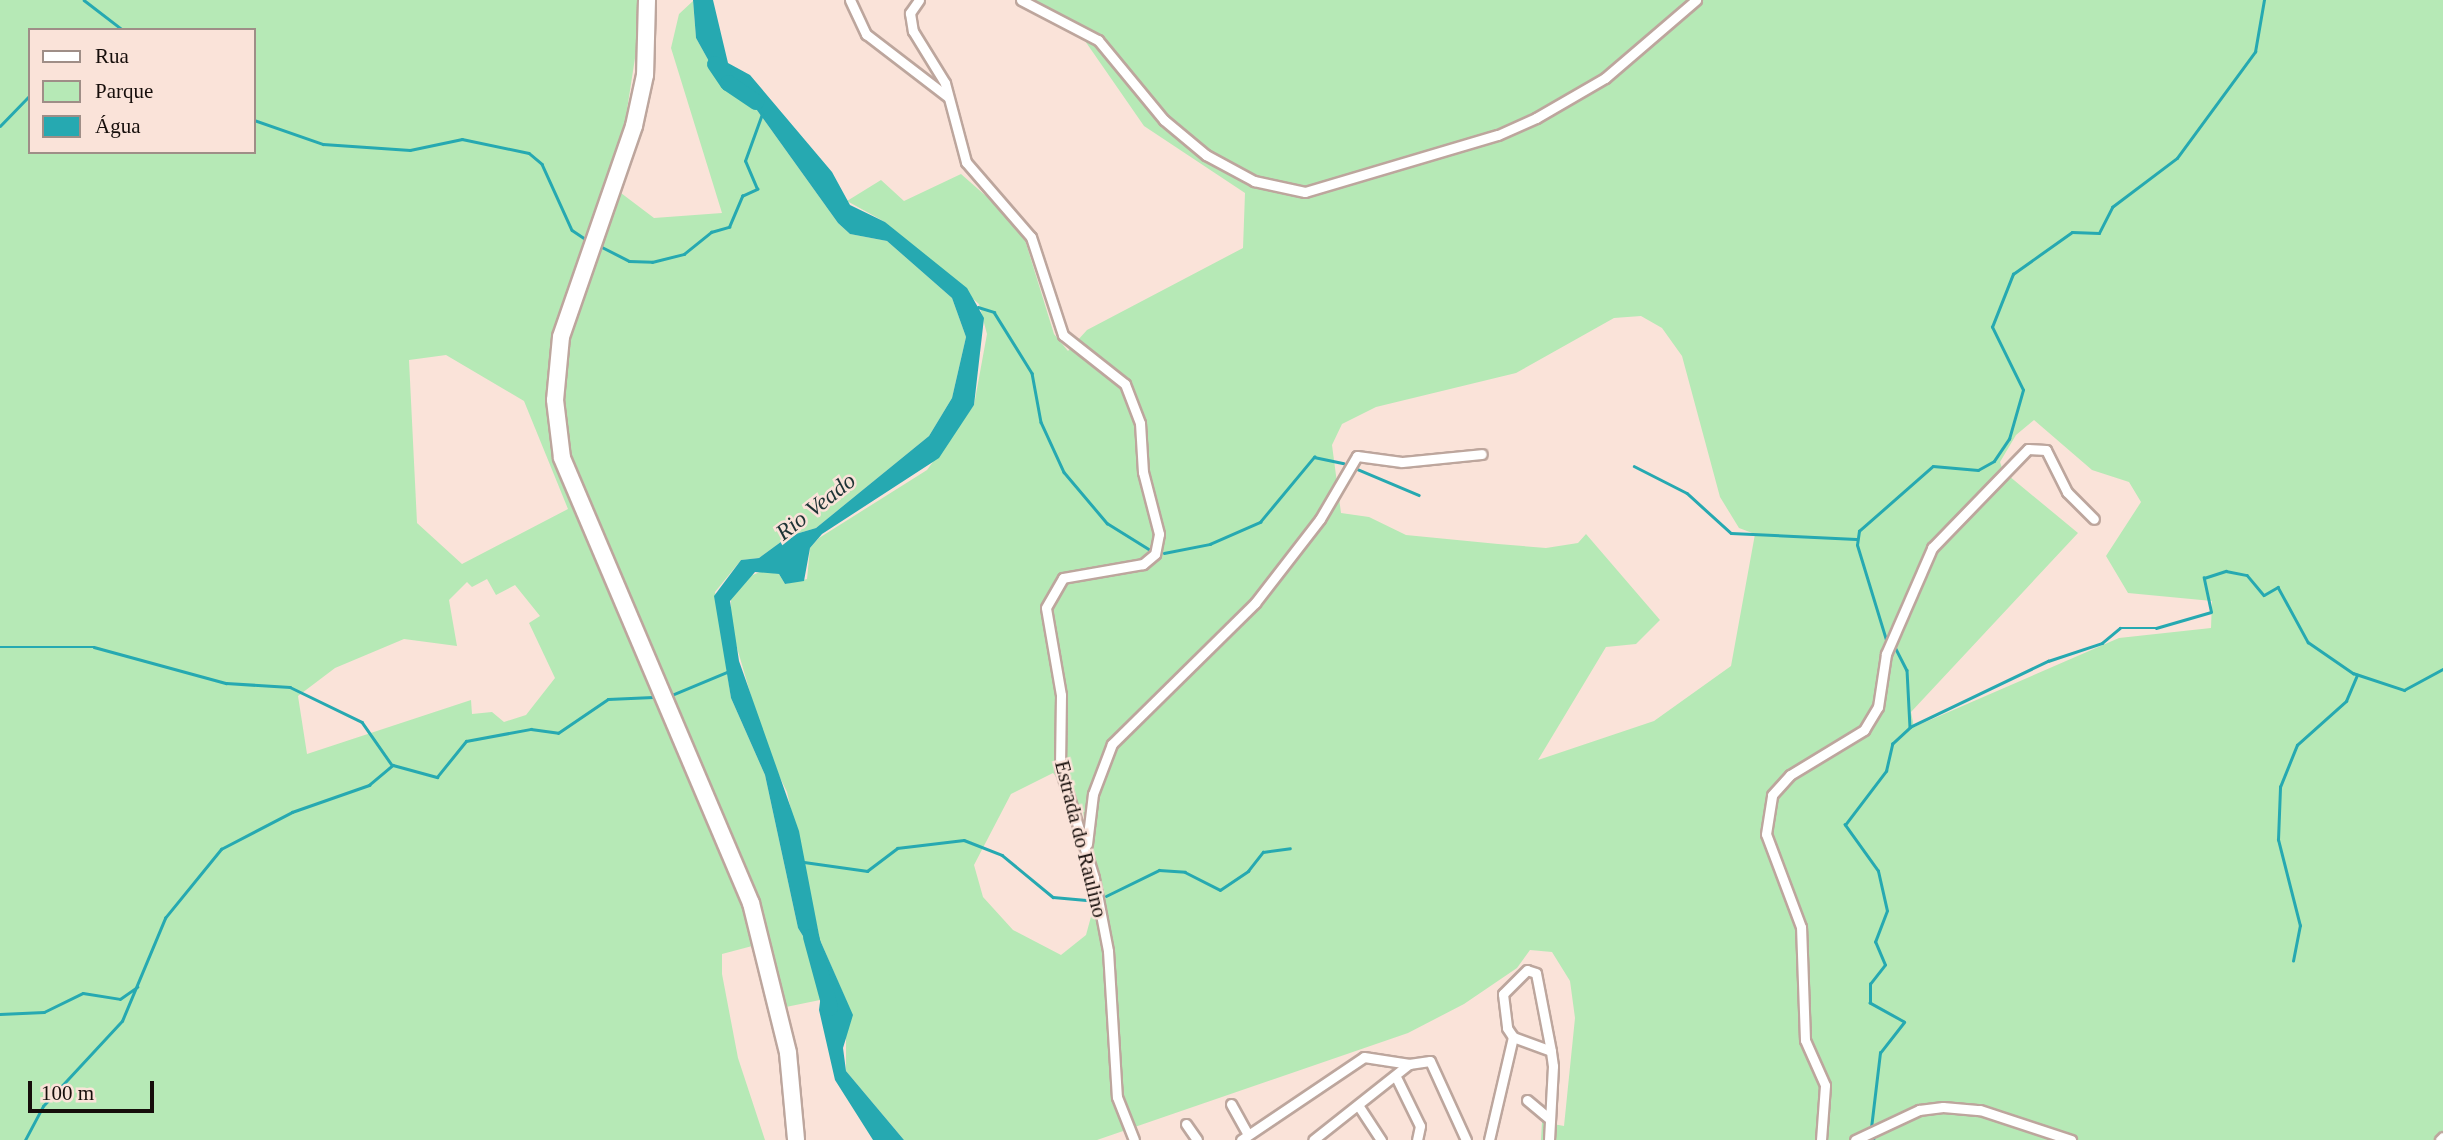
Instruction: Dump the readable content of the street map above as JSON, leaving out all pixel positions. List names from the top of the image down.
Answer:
{
  "streets": {
    "street": ["Estrada do Raulino"]
  },
  "water": ["Rio Veado"],
  "legend": ["Rua", "Parque", "Água"],
  "scale_bar": "100 m"
}
